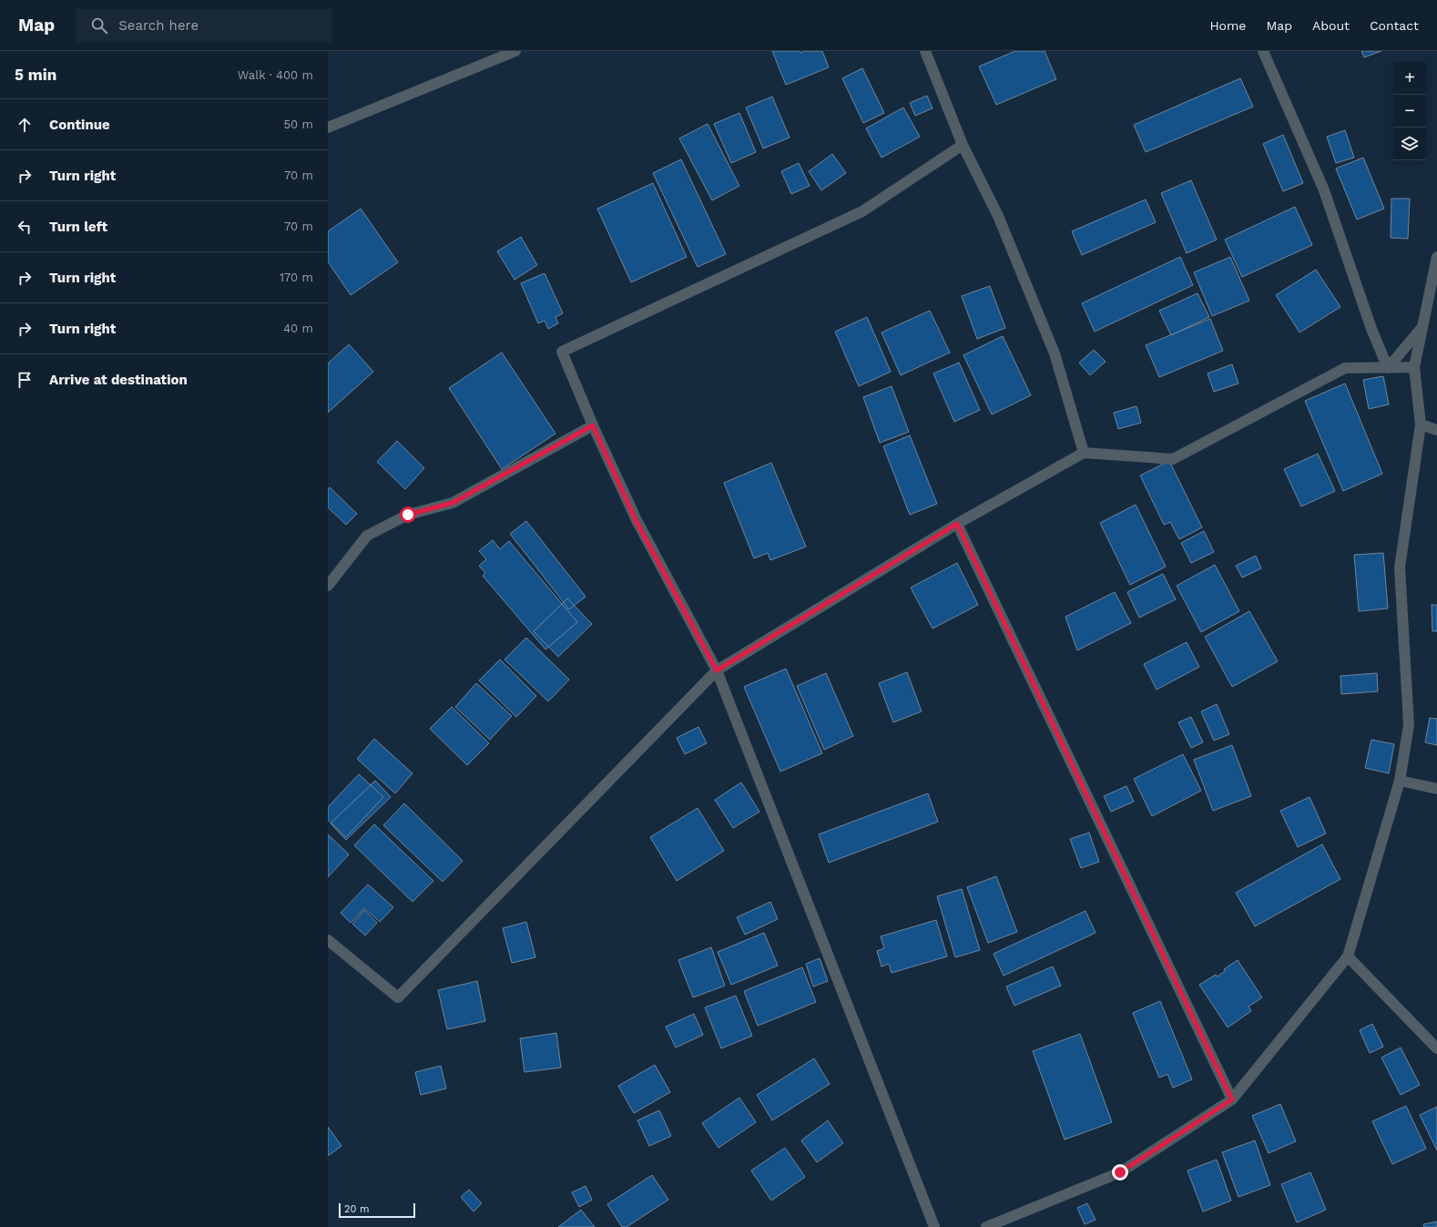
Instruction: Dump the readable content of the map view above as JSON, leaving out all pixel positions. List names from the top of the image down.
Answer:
{
  "scale_bar": "20 m",
  "page": {
    "header": "Map",
    "search": "Search here",
    "nav": [
      "Home",
      "Map",
      "About",
      "Contact"
    ],
    "heading": ["5 min", "Walk · 400 m"],
    "map_buttons": ["+", "−"],
    "list": [
      ["Continue", "50 m"],
      ["Turn right", "70 m"],
      ["Turn left", "70 m"],
      ["Turn right", "170 m"],
      ["Turn right", "40 m"],
      "Arrive at destination"
    ],
    "scale": "20 m"
  }
}
